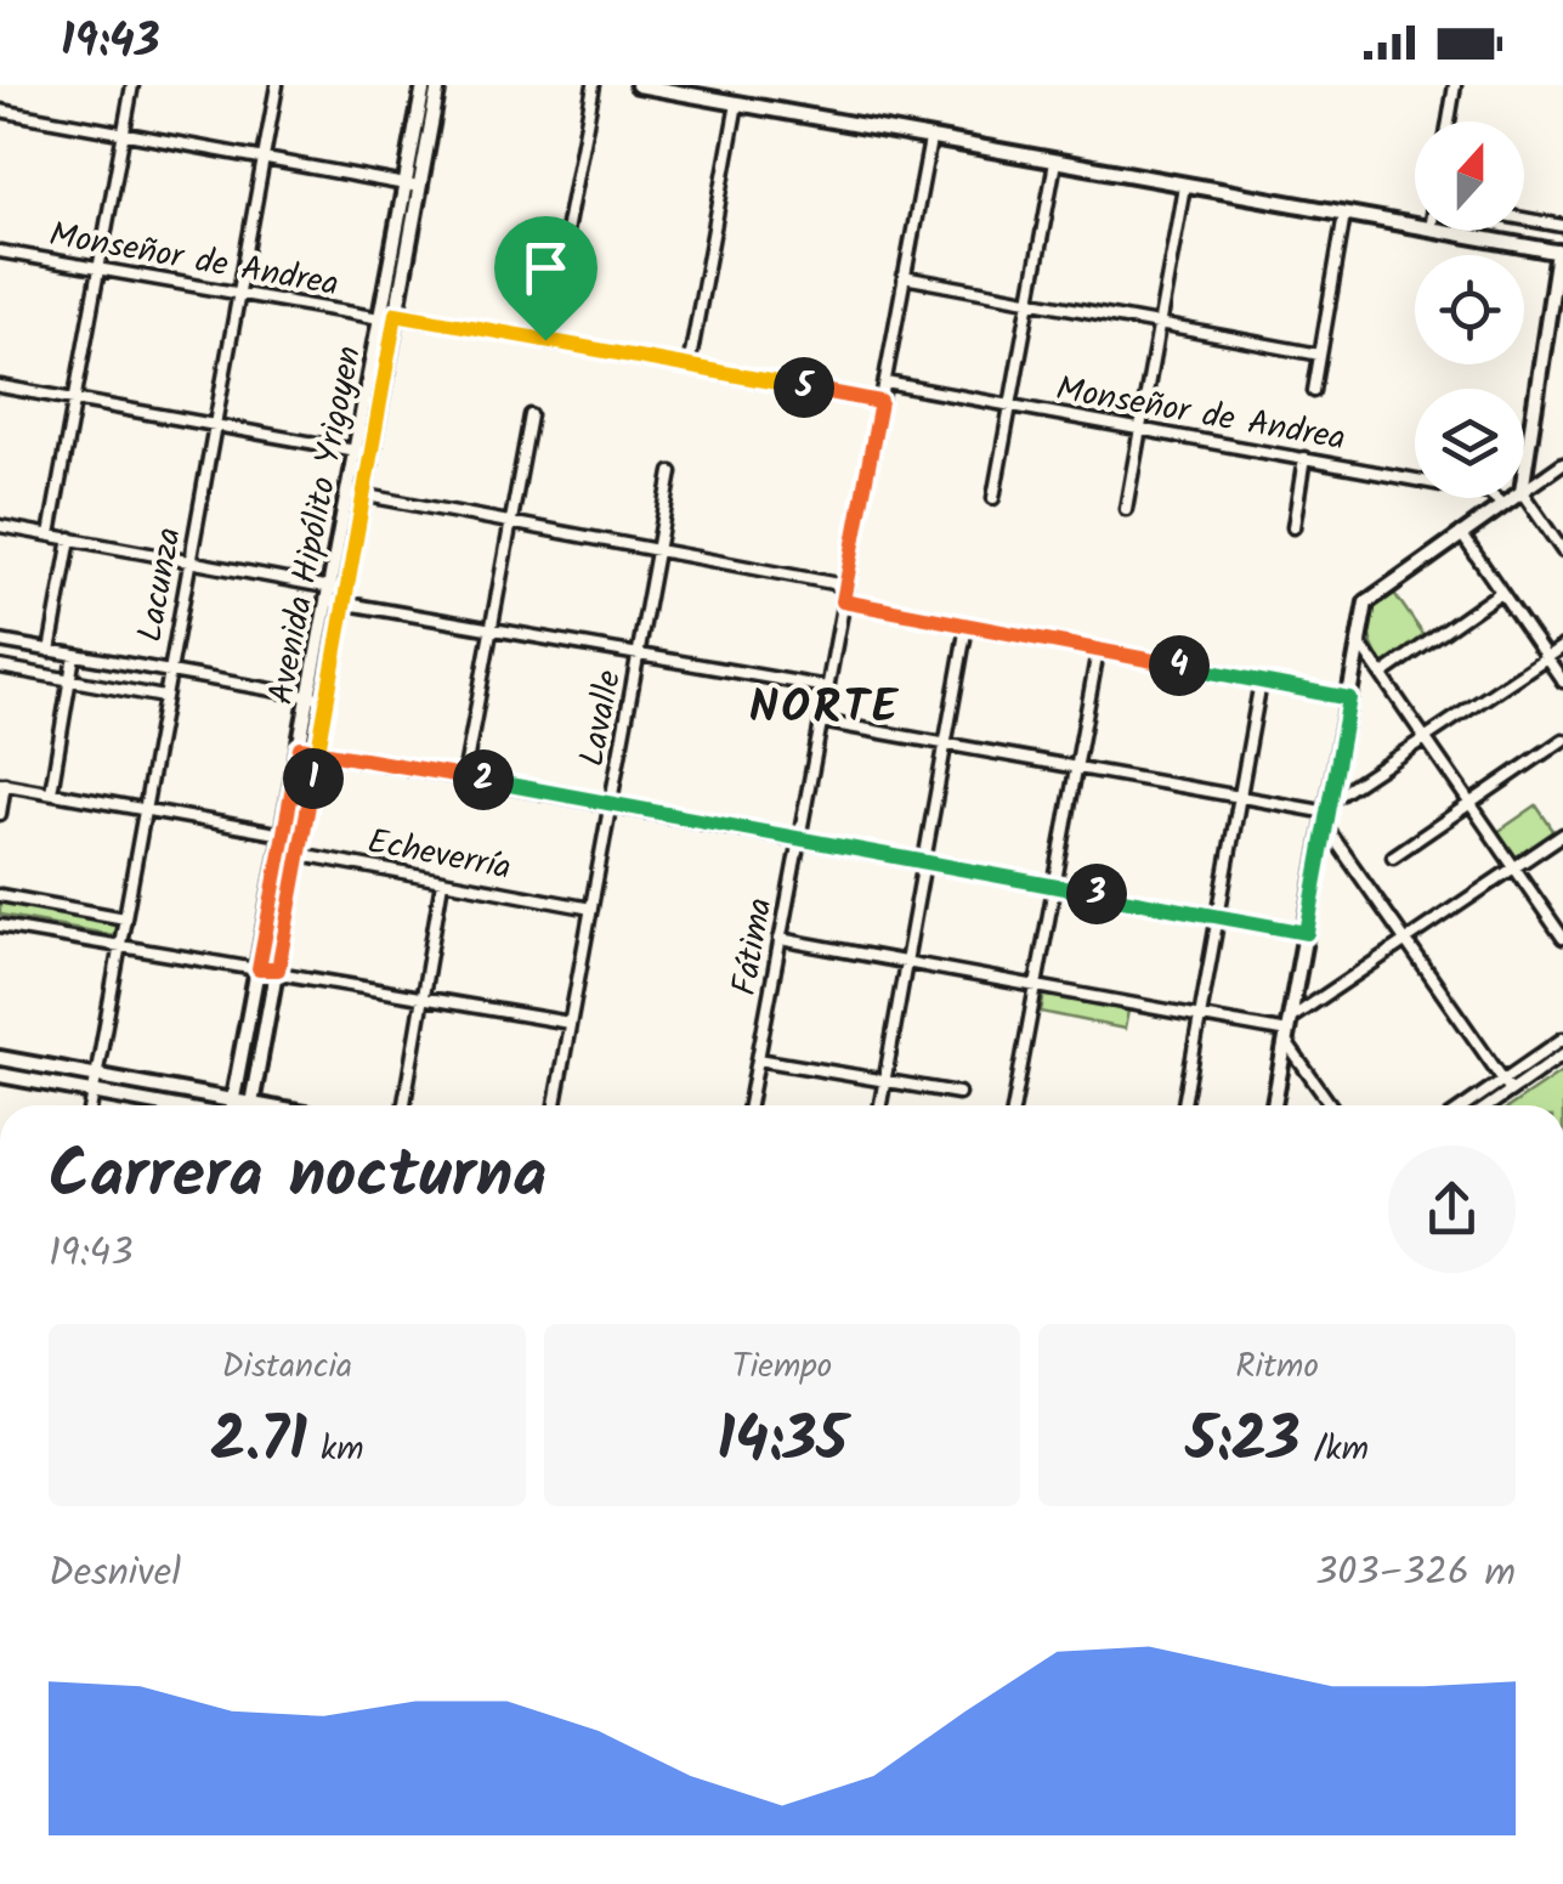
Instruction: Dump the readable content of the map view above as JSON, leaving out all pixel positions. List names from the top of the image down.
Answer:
{
  "streets": {
    "main road": ["Avenida Hipólito Yrigoyen"],
    "street": [
      "Monseñor de Andrea",
      "Lacunza",
      "Lavalle",
      "Echeverría",
      "Fátima"
    ]
  },
  "crossings": [
    ["Monseñor de Andrea", "Avenida Hipólito Yrigoyen"],
    ["Monseñor de Andrea", "Lacunza"],
    ["Monseñor de Andrea", "Fátima"],
    ["Avenida Hipólito Yrigoyen", "Echeverría"],
    ["Lavalle", "Echeverría"]
  ],
  "districts": ["NORTE"],
  "north": "top",
  "page": {
    "status": "19:43",
    "pins": [
      "5",
      "4",
      "1",
      "2",
      "3"
    ],
    "heading": ["Carrera nocturna", "19:43"],
    "stats": [
      ["Distancia", "2.71 km"],
      ["Tiempo", "14:35"],
      ["Ritmo", "5:23 /km"]
    ],
    "chart": ["Desnivel", "303–326 m"]
  }
}
